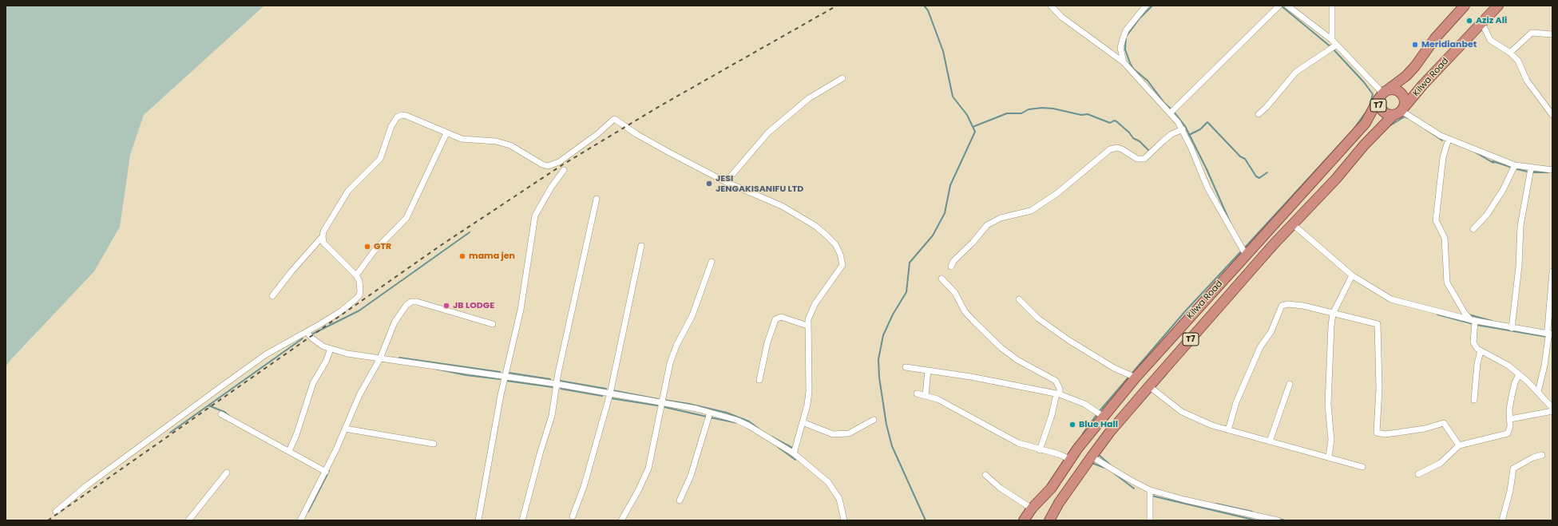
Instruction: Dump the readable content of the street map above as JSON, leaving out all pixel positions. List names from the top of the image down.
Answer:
{
  "streets": {
    "highway": ["Kilwa Road", "T7"]
  },
  "crossings": [
    ["Kilwa Road", "T7"]
  ],
  "places": [
    "Aziz Ali",
    "Meridianbet",
    "JESI JENGAKISANIFU LTD",
    "GTR",
    "mama jen",
    "JB LODGE",
    "Blue Hall"
  ]
}
